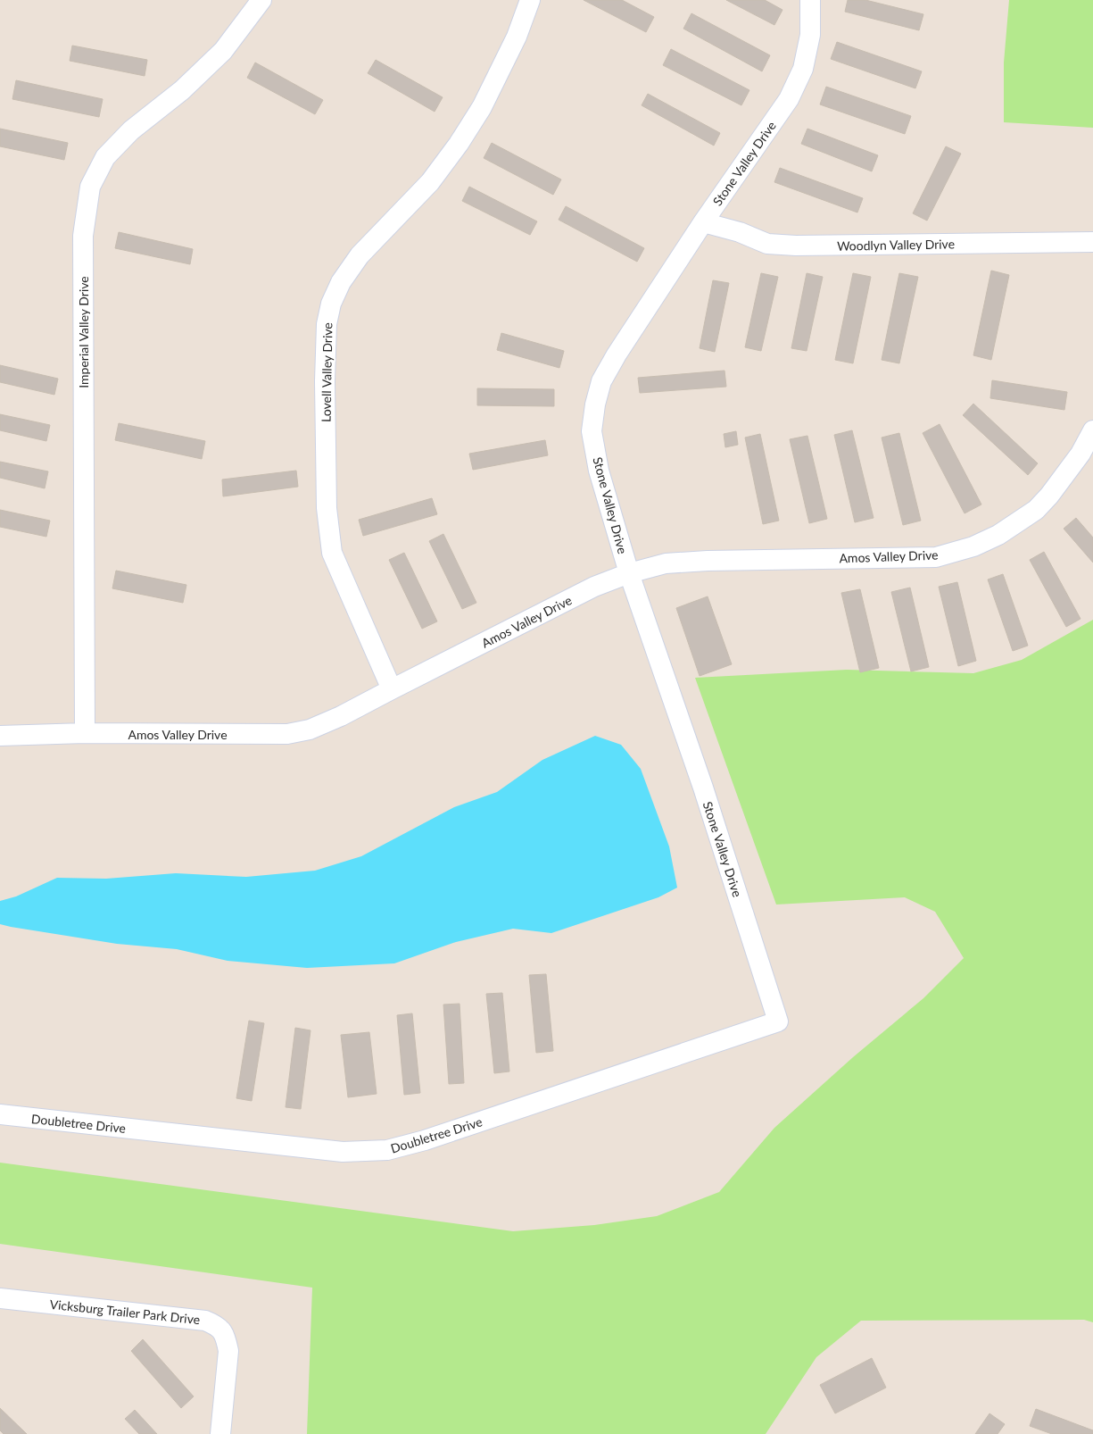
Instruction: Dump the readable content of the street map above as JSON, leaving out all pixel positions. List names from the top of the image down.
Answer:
{
  "streets": {
    "street": [
      "Stone Valley Drive",
      "Woodlyn Valley Drive",
      "Imperial Valley Drive",
      "Lovell Valley Drive",
      "Amos Valley Drive",
      "Doubletree Drive",
      "Vicksburg Trailer Park Drive"
    ]
  },
  "crossings": [
    ["Stone Valley Drive", "Woodlyn Valley Drive"],
    ["Stone Valley Drive", "Amos Valley Drive"],
    ["Stone Valley Drive", "Doubletree Drive"],
    ["Imperial Valley Drive", "Amos Valley Drive"],
    ["Lovell Valley Drive", "Amos Valley Drive"]
  ]
}
